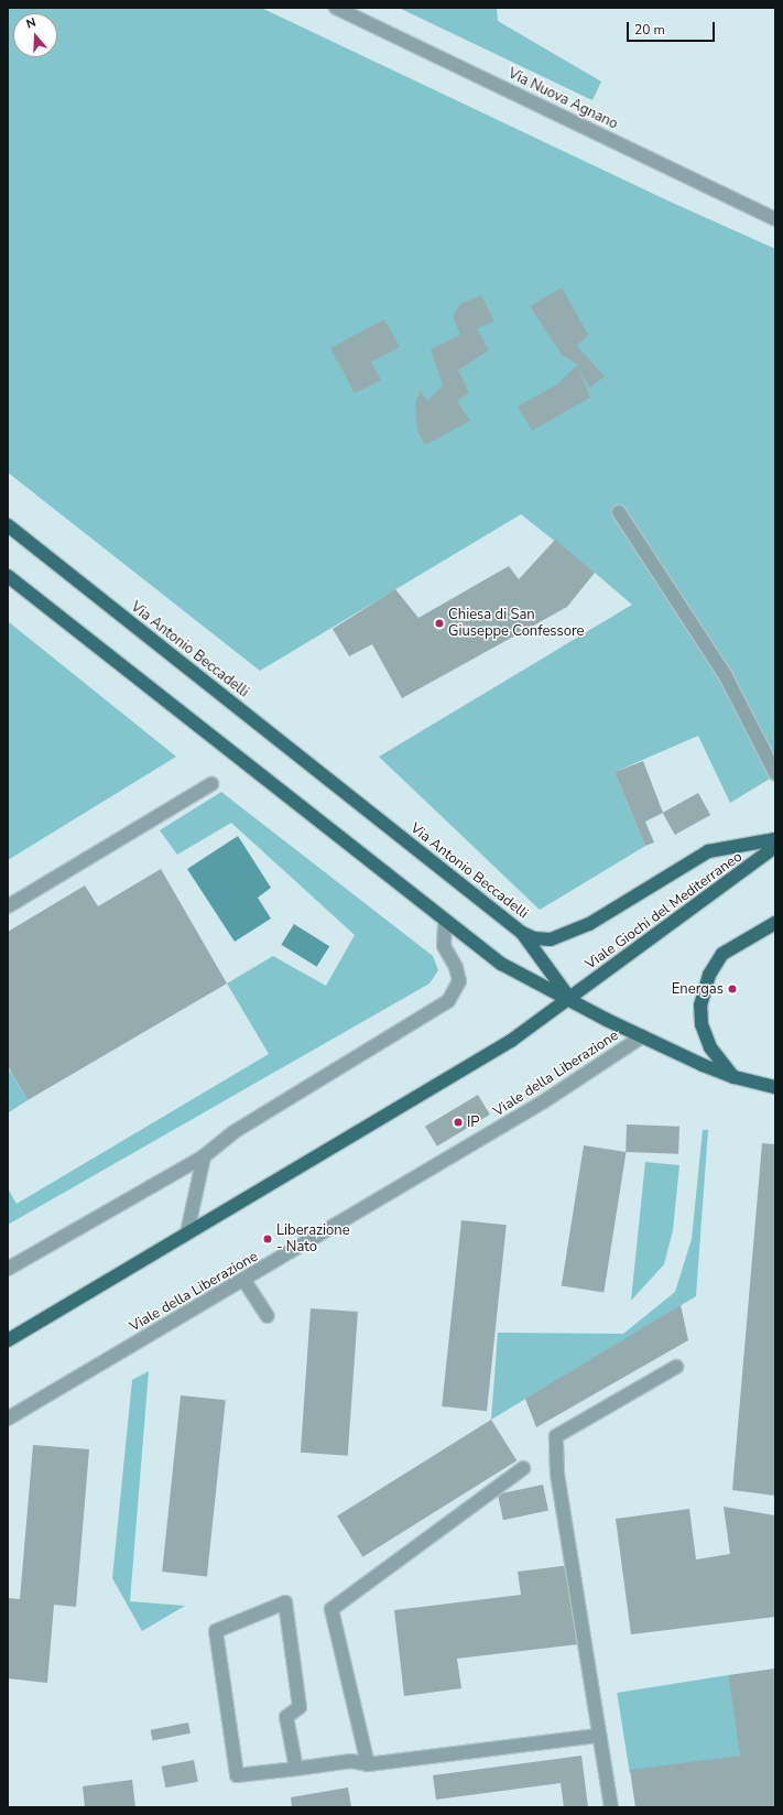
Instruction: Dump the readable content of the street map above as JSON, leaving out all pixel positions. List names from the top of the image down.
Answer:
{
  "streets": {
    "main road": ["Via Antonio Beccadelli", "Viale Giochi del Mediterraneo"],
    "street": ["Via Nuova Agnano", "Viale della Liberazione"]
  },
  "crossings": [
    ["Via Antonio Beccadelli", "Viale Giochi del Mediterraneo"]
  ],
  "places": [
    "Chiesa di San Giuseppe Confessore",
    "Energas",
    "IP",
    "Liberazione - Nato"
  ],
  "scale_bar": "20 m",
  "north": "top"
}
